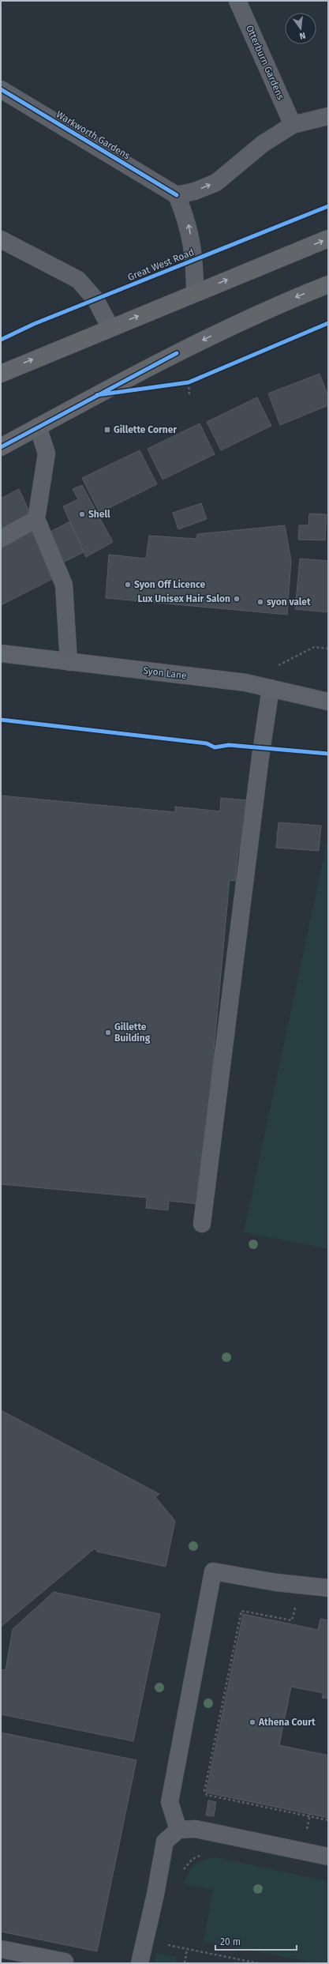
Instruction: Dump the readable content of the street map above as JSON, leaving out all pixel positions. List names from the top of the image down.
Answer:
{
  "streets": {
    "main road": ["Syon Lane"],
    "street": ["Otterburn Gardens", "Warkworth Gardens"],
    "cycle path": ["Great West Road"]
  },
  "places": {
    "transit": ["Gillette Corner"],
    "other": [
      "Shell",
      "Syon Off Licence",
      "Lux Unisex Hair Salon",
      "syon valet",
      "Gillette Building",
      "Athena Court"
    ]
  },
  "scale_bar": "20 m",
  "north": "bottom"
}
